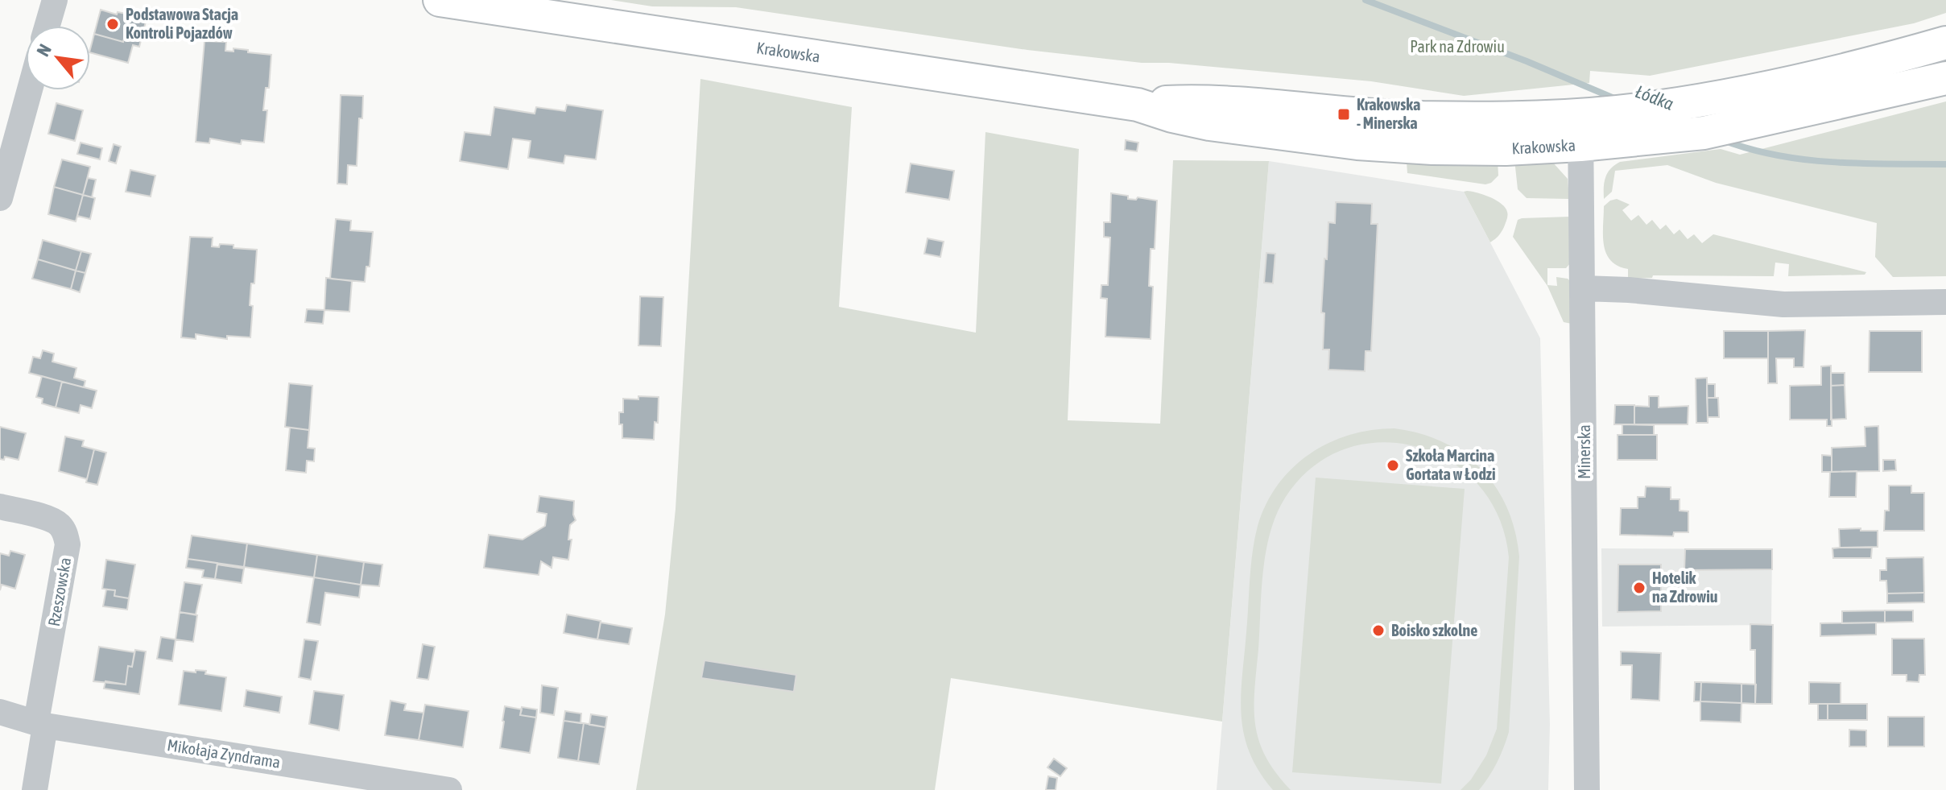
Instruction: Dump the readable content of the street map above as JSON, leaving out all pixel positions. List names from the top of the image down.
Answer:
{
  "streets": {
    "main road": ["Krakowska"],
    "street": ["Minerska", "Rzeszowska", "Mikołaja Zyndrama"]
  },
  "crossings": [
    ["Krakowska", "Minerska"],
    ["Rzeszowska", "Mikołaja Zyndrama"]
  ],
  "water": ["Łódka"],
  "parks": ["Park na Zdrowiu"],
  "places": {
    "other": [
      "Podstawowa Stacja Kontroli Pojazdów",
      "Szkoła Marcina Gortata w Łodzi",
      "Hotelik na Zdrowiu",
      "Boisko szkolne"
    ],
    "transit": ["Krakowska - Minerska"]
  },
  "north": "top left"
}
